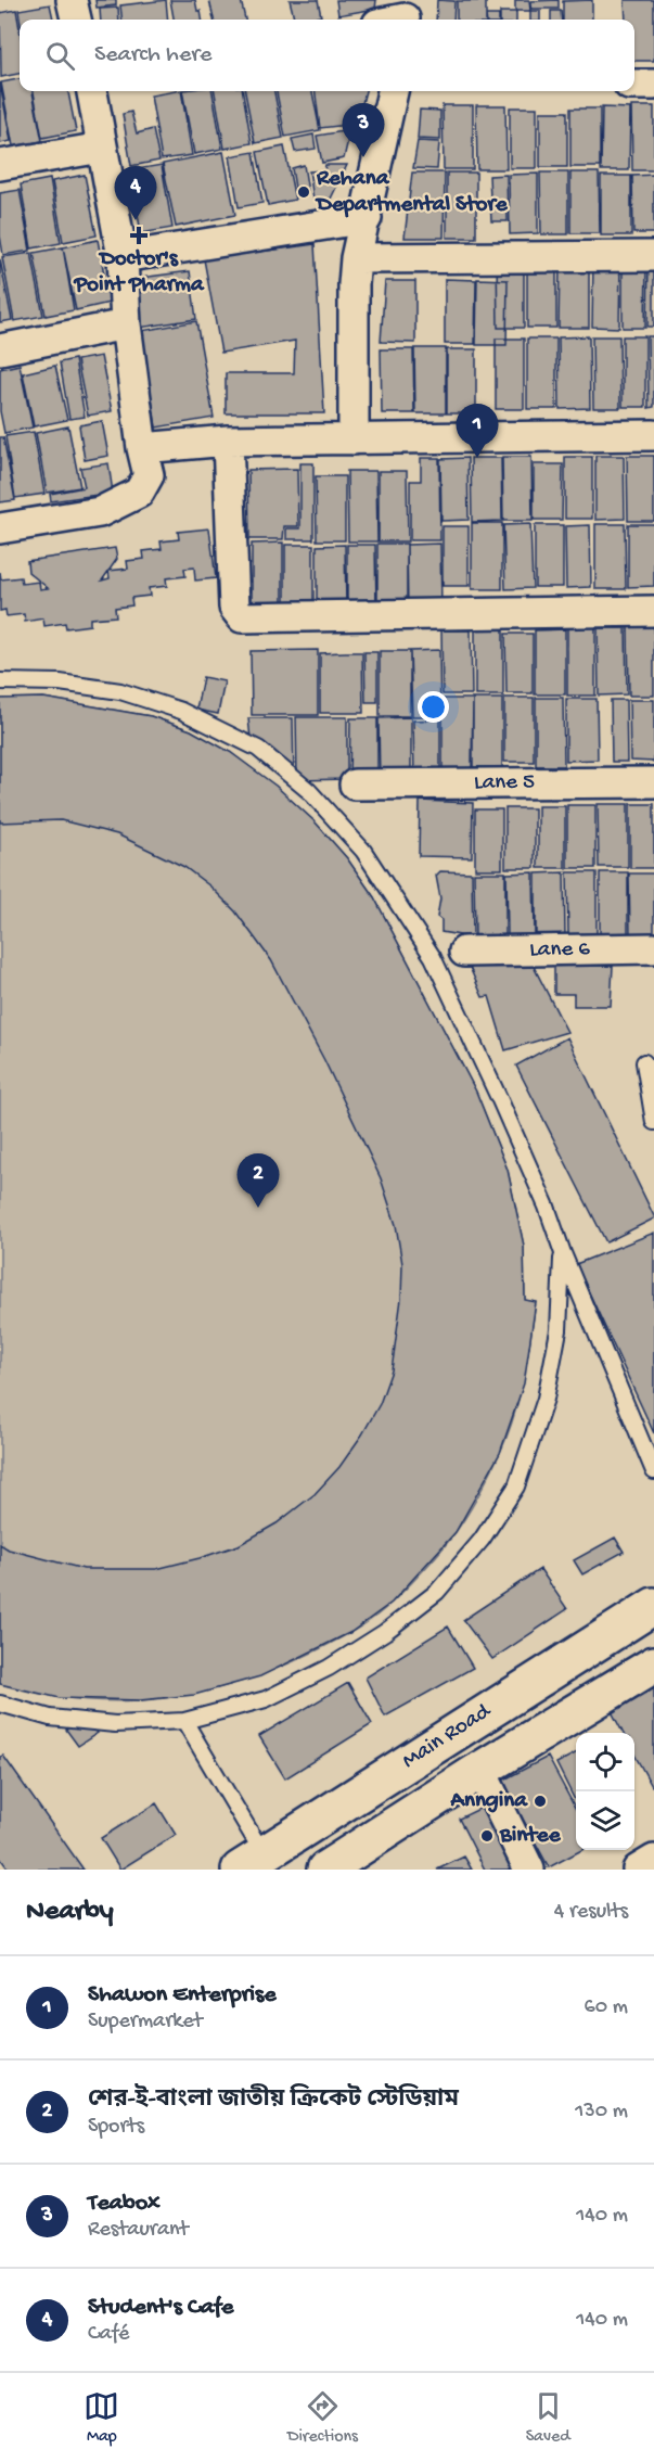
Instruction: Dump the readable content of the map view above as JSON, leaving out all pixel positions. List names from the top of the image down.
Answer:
{
  "streets": {
    "main road": ["Main Road"],
    "street": ["Lane 5", "Lane 6"]
  },
  "places": {
    "other": ["Rehana Departmental Store", "Anngina", "Bintee"],
    "health": ["Doctor's Point Pharma"]
  },
  "page": {
    "search": "Search here",
    "pins": [
      "3",
      "4",
      "1",
      "2"
    ],
    "heading": ["Nearby", "4 results"],
    "list": [
      {
        "mark": "1",
        "name": "Shawon Enterprise",
        "note": "Supermarket",
        "value": "60 m"
      },
      {
        "mark": "2",
        "name": "শের-ই-বাংলা জাতীয় ক্রিকেট স্টেডিয়াম",
        "note": "Sports",
        "value": "130 m"
      },
      {
        "mark": "3",
        "name": "Teabox",
        "note": "Restaurant",
        "value": "140 m"
      },
      {
        "mark": "4",
        "name": "Student's Cafe",
        "note": "Café",
        "value": "140 m"
      }
    ],
    "nav": ["Map", "Directions", "Saved"]
  }
}
